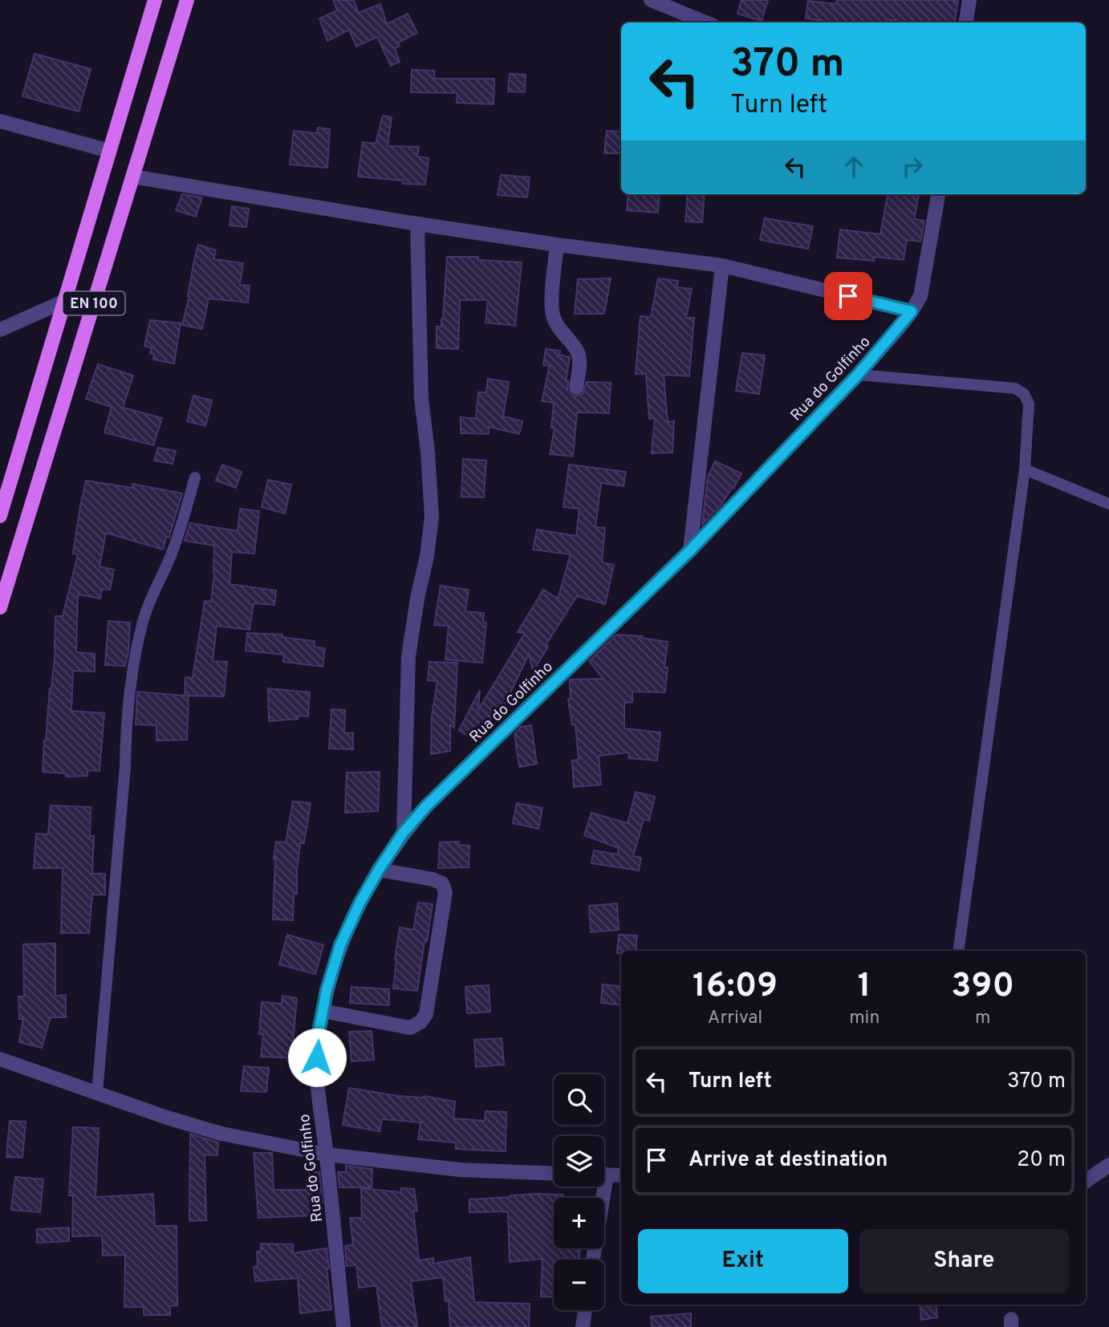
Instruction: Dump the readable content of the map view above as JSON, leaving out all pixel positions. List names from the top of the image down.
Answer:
{
  "streets": {
    "main road": ["EN 100"],
    "street": ["Rua do Golfinho"]
  },
  "page": {
    "turn": ["370 m", "Turn left"],
    "eta": [
      "16:09",
      "Arrival",
      "1",
      "min",
      "390",
      "m"
    ],
    "list": [
      {
        "name": "Turn left",
        "value": "370 m"
      },
      {
        "name": "Arrive at destination",
        "value": "20 m"
      }
    ],
    "map_buttons": ["+", "−"],
    "buttons": ["Exit", "Share"]
  }
}
